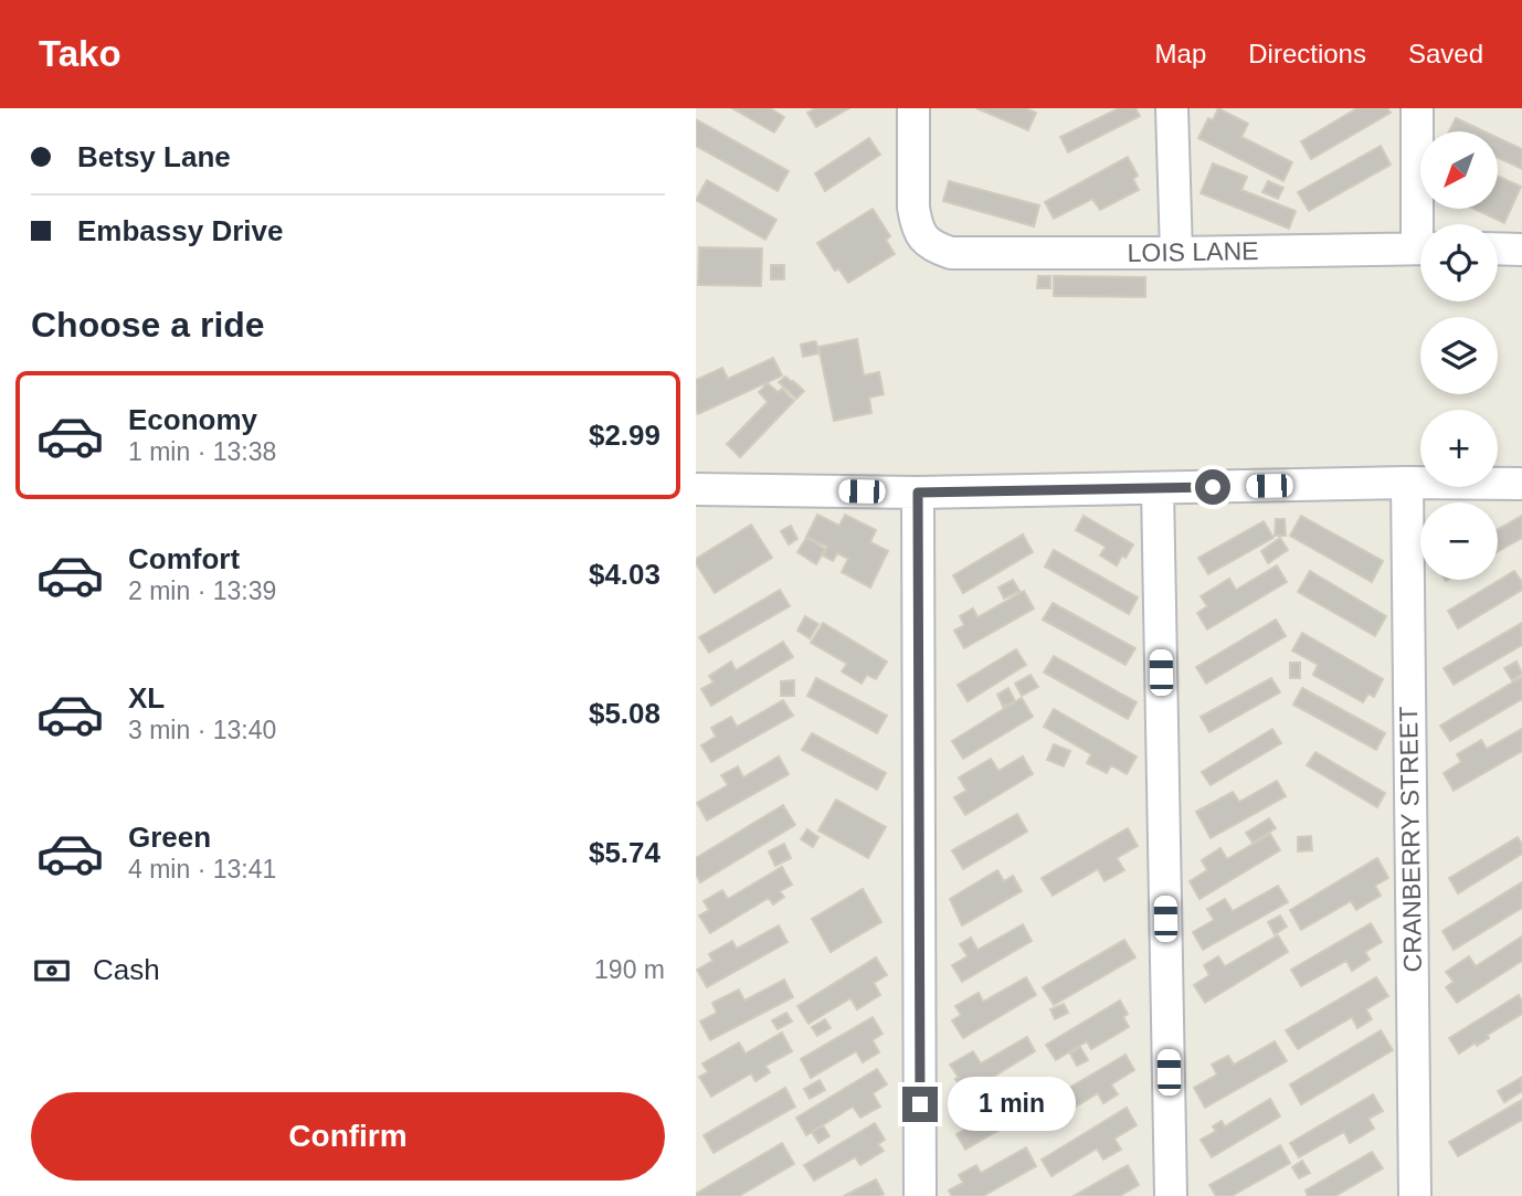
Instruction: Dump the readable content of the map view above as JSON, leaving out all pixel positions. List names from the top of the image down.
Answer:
{
  "streets": {
    "street": ["LOIS LANE", "CRANBERRY STREET"]
  },
  "north": "bottom left",
  "page": {
    "header": "Tako",
    "nav": ["Map", "Directions", "Saved"],
    "banner": ["Betsy Lane", "Embassy Drive"],
    "map_buttons": ["+", "−"],
    "heading": "Choose a ride",
    "list": [
      {
        "name": "Economy",
        "note": "1 min · 13:38",
        "value": "$2.99"
      },
      {
        "name": "Comfort",
        "note": "2 min · 13:39",
        "value": "$4.03"
      },
      {
        "name": "XL",
        "note": "3 min · 13:40",
        "value": "$5.08"
      },
      {
        "name": "Green",
        "note": "4 min · 13:41",
        "value": "$5.74"
      }
    ],
    "pay": ["Cash", "190 m"],
    "buttons": "Confirm",
    "bubble": "1 min"
  }
}
